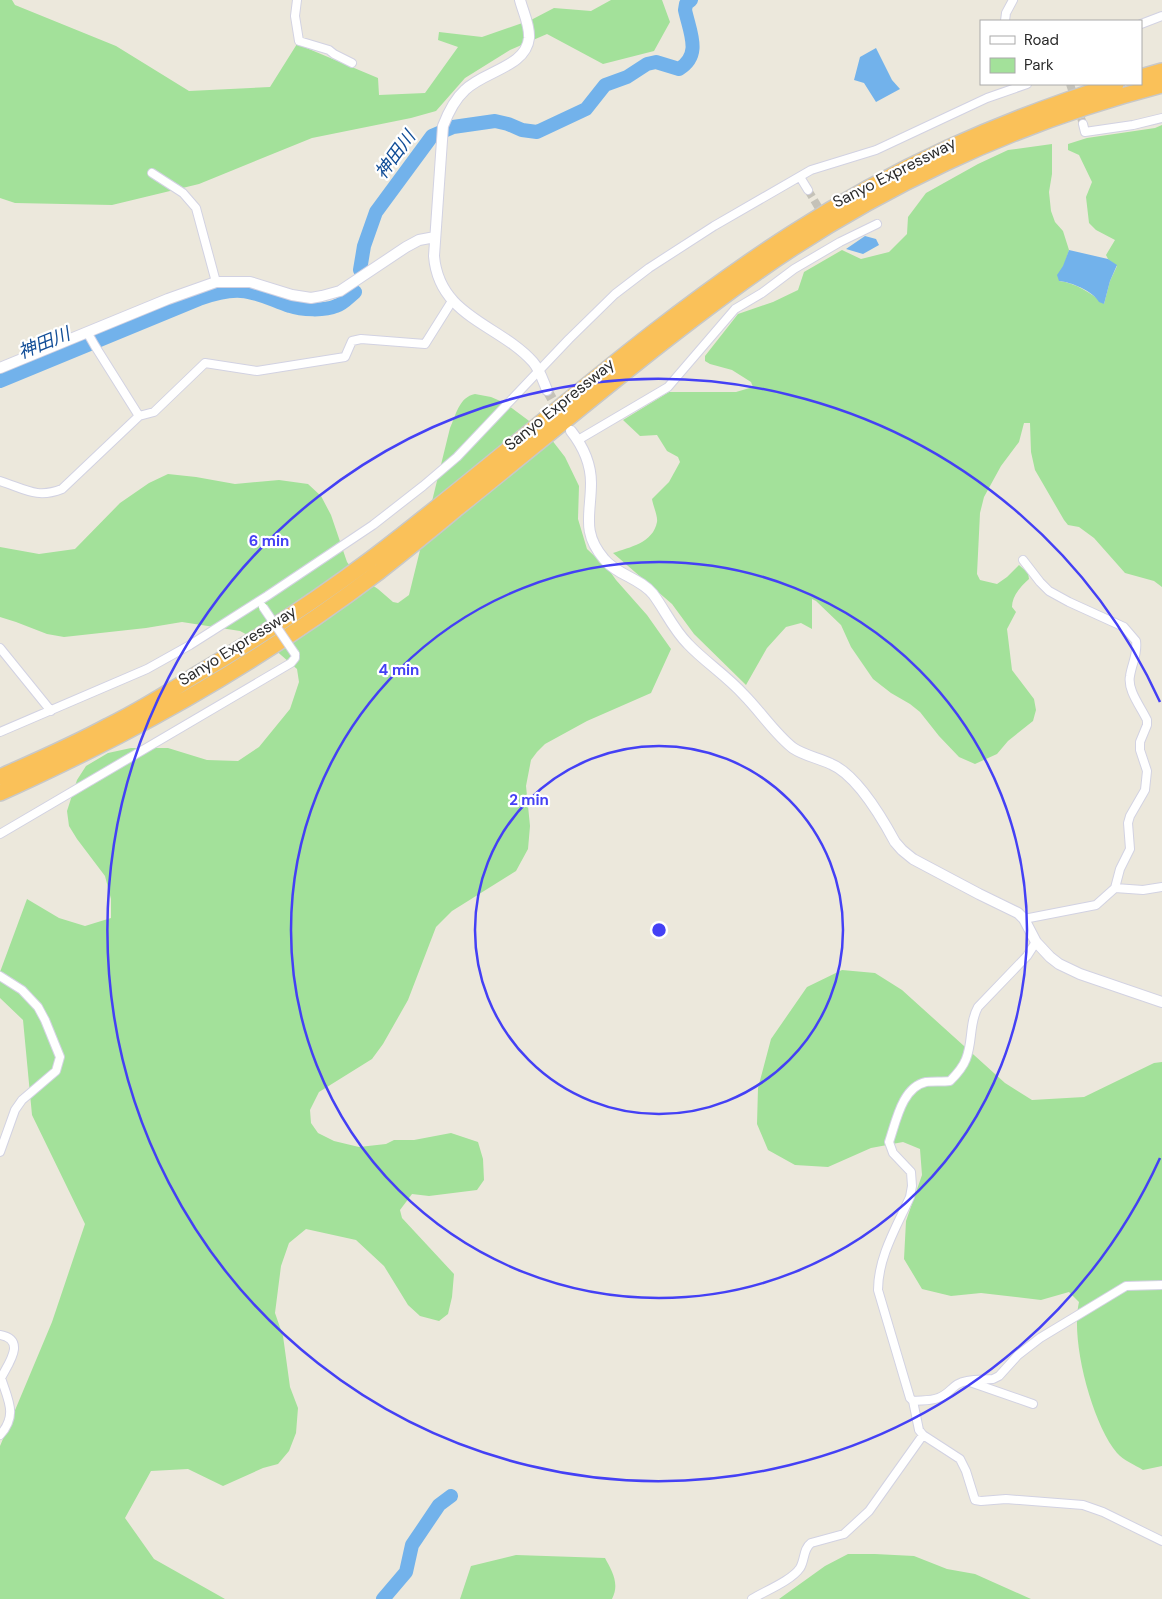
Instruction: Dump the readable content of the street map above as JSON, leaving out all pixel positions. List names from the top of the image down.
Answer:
{
  "streets": {
    "highway": ["Sanyo Expressway"]
  },
  "water": ["神田川"],
  "legend": ["Road", "Park"],
  "rings": ["6 min", "4 min", "2 min"]
}
